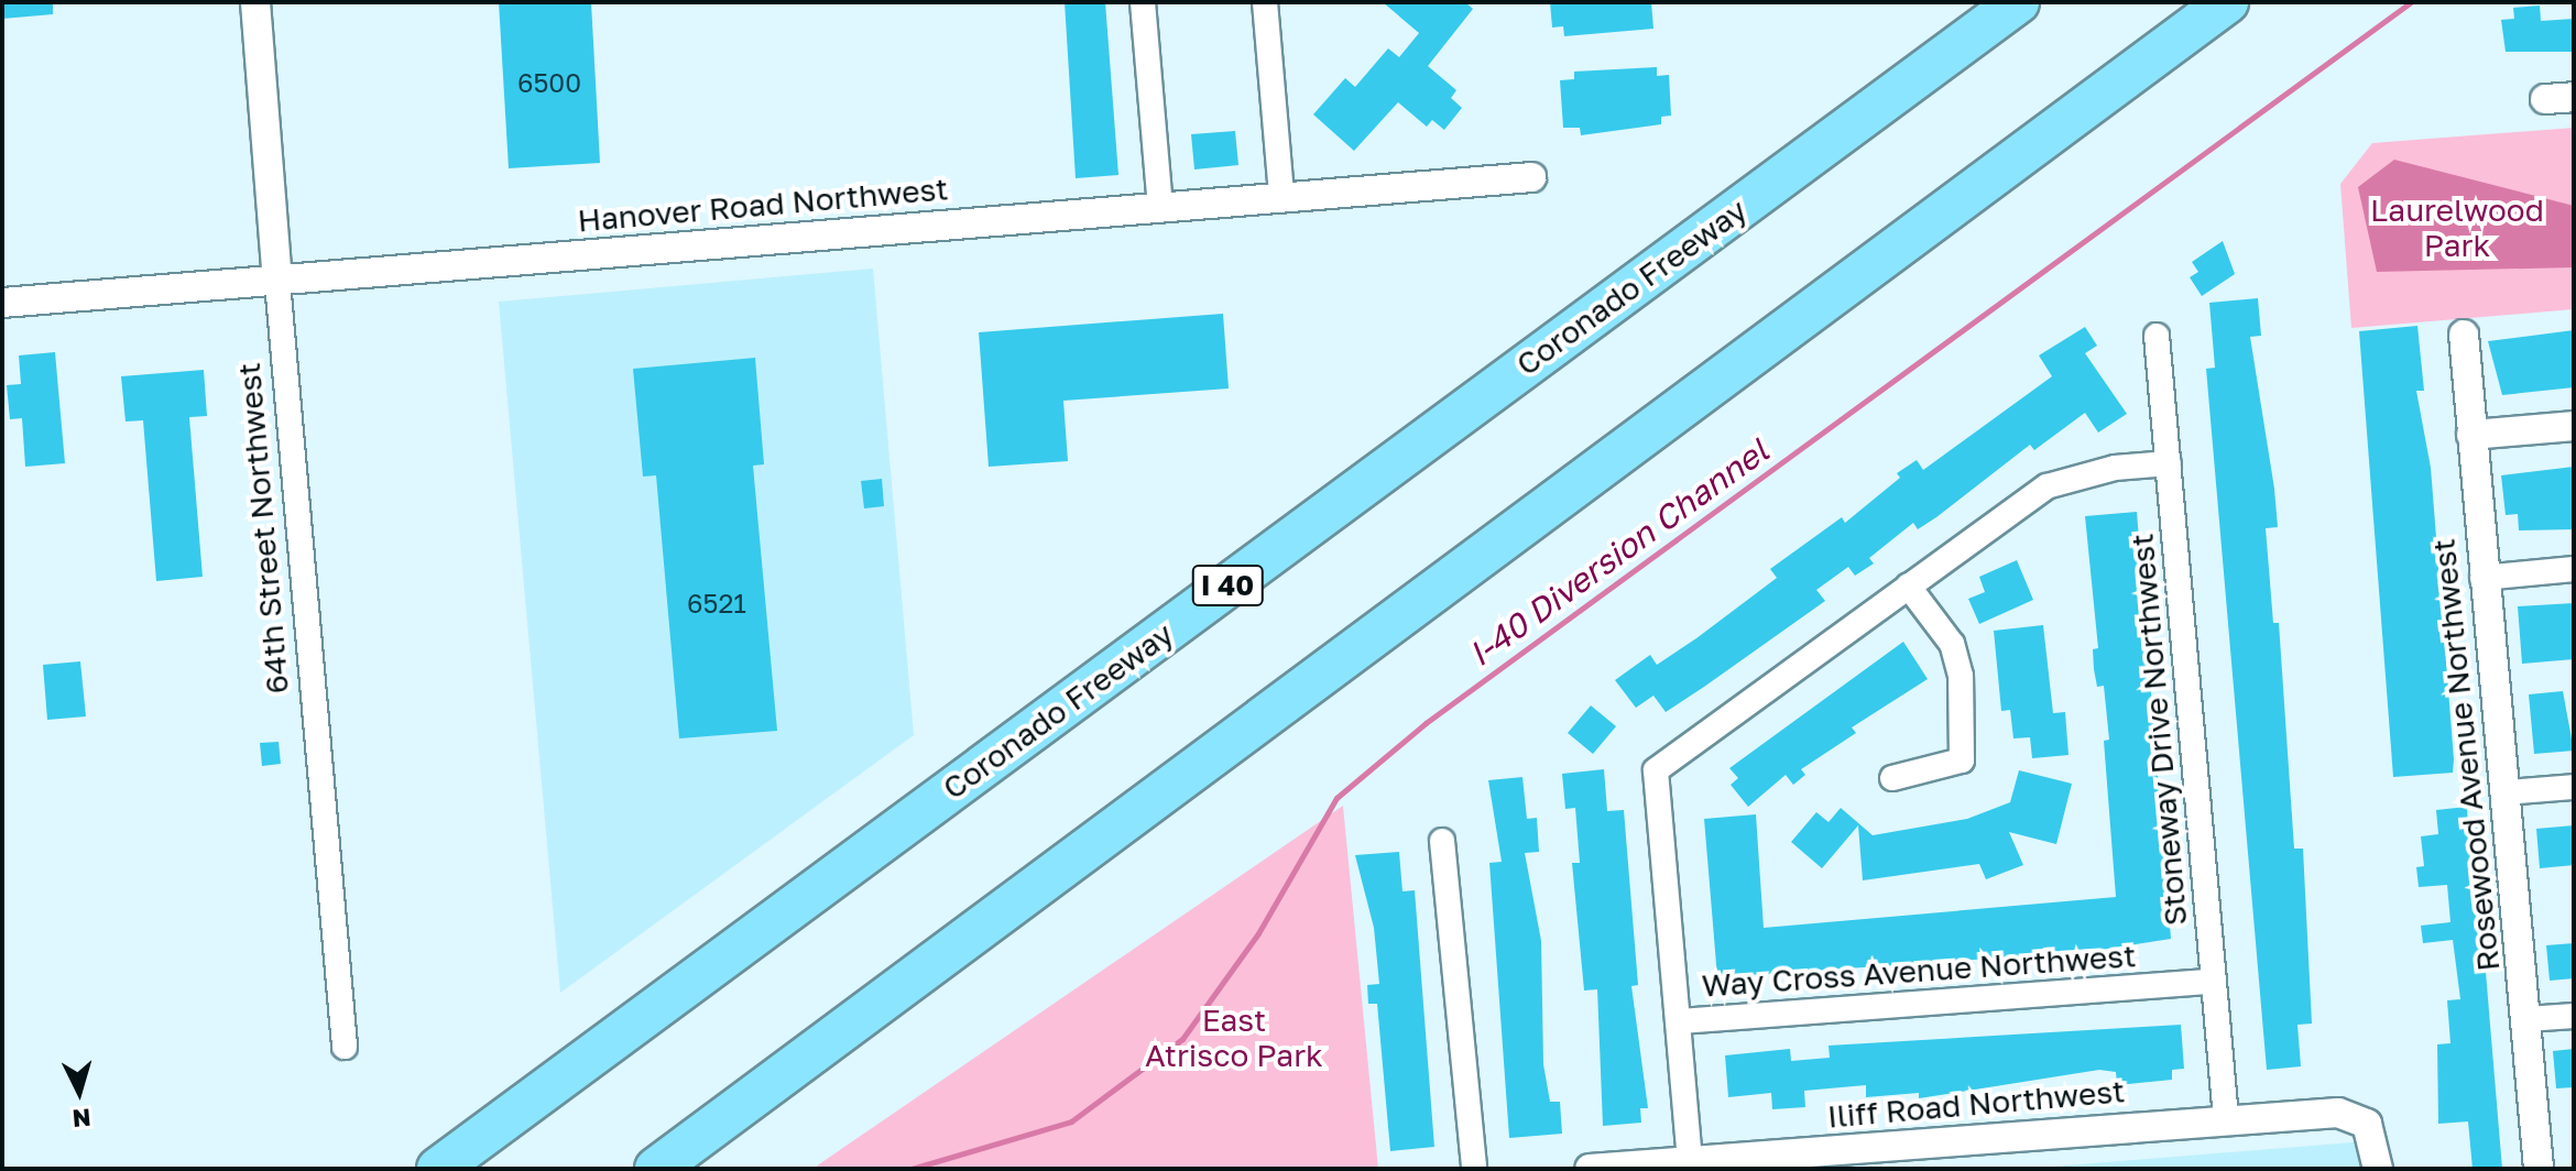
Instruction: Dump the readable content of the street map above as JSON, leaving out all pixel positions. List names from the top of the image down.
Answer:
{
  "streets": {
    "highway": ["Coronado Freeway", "I 40"],
    "street": [
      "Hanover Road Northwest",
      "64th Street Northwest",
      "Stoneway Drive Northwest",
      "Rosewood Avenue Northwest",
      "Way Cross Avenue Northwest",
      "Iliff Road Northwest"
    ]
  },
  "crossings": [
    ["Hanover Road Northwest", "64th Street Northwest"],
    ["Stoneway Drive Northwest", "Way Cross Avenue Northwest"],
    ["Stoneway Drive Northwest", "Iliff Road Northwest"]
  ],
  "water": ["I-40 Diversion Channel"],
  "parks": ["Laurelwood Park", "East Atrisco Park"],
  "house_numbers": ["6500", "6521"],
  "north": "bottom"
}
